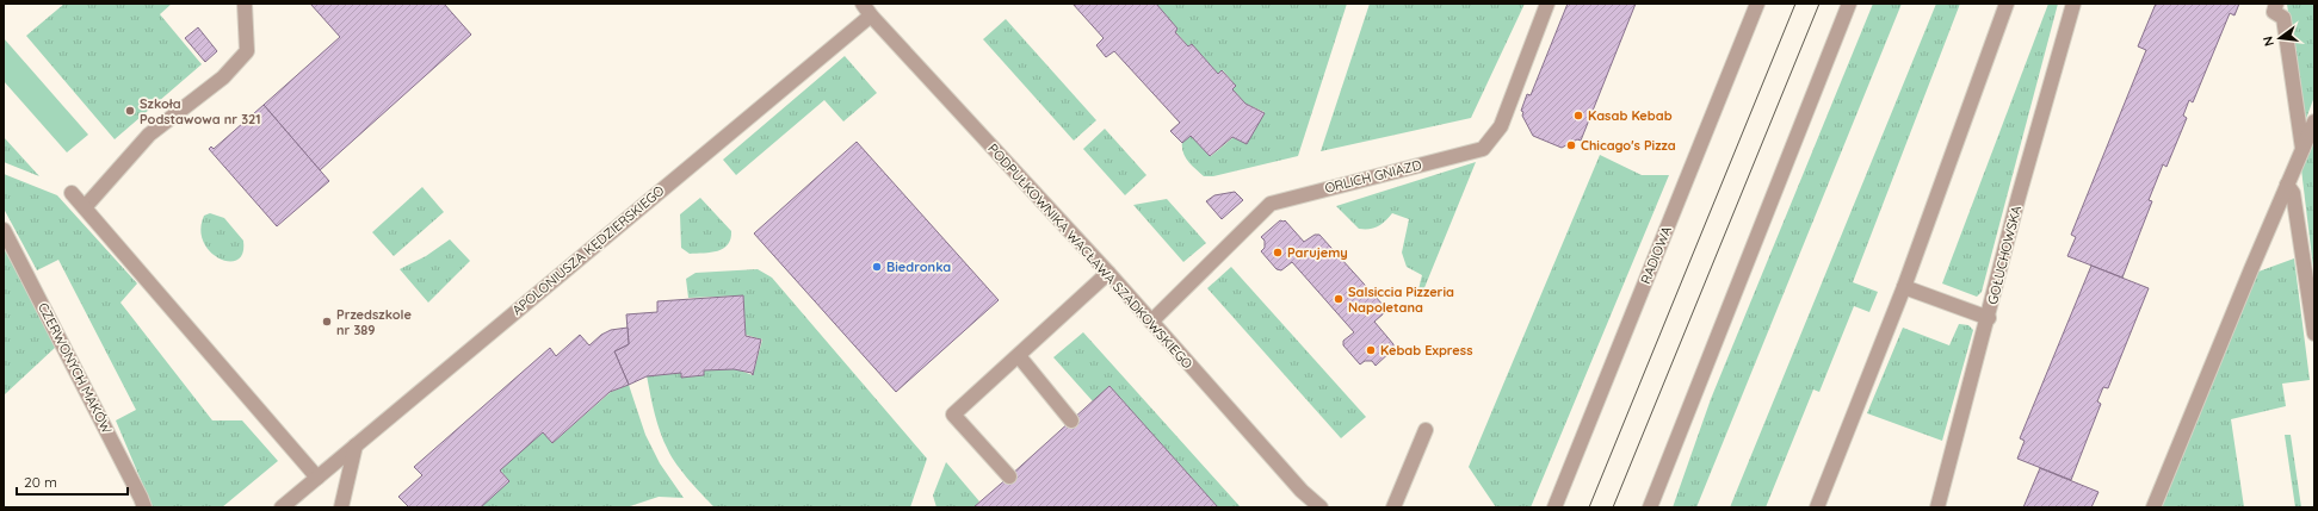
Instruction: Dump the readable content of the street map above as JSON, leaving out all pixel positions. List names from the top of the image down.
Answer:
{
  "streets": {
    "street": [
      "ORLICH GNIAZD",
      "APOLONIUSZA KĘDZIERSKIEGO",
      "RADIOWA",
      "GOŁUCHOWSKA",
      "PODPUŁKOWNIKA WACŁAWA SZADKOWSKIEGO",
      "CZERWONYCH MAKÓW"
    ]
  },
  "crossings": [
    ["ORLICH GNIAZD", "PODPUŁKOWNIKA WACŁAWA SZADKOWSKIEGO"],
    ["APOLONIUSZA KĘDZIERSKIEGO", "PODPUŁKOWNIKA WACŁAWA SZADKOWSKIEGO"]
  ],
  "places": [
    "Szkoła Podstawowa nr 321",
    "Kasab Kebab",
    "Chicago's Pizza",
    "Parujemy",
    "Biedronka",
    "Salsiccia Pizzeria Napoletana",
    "Przedszkole nr 389",
    "Kebab Express"
  ],
  "scale_bar": "20 m",
  "north": "left"
}
